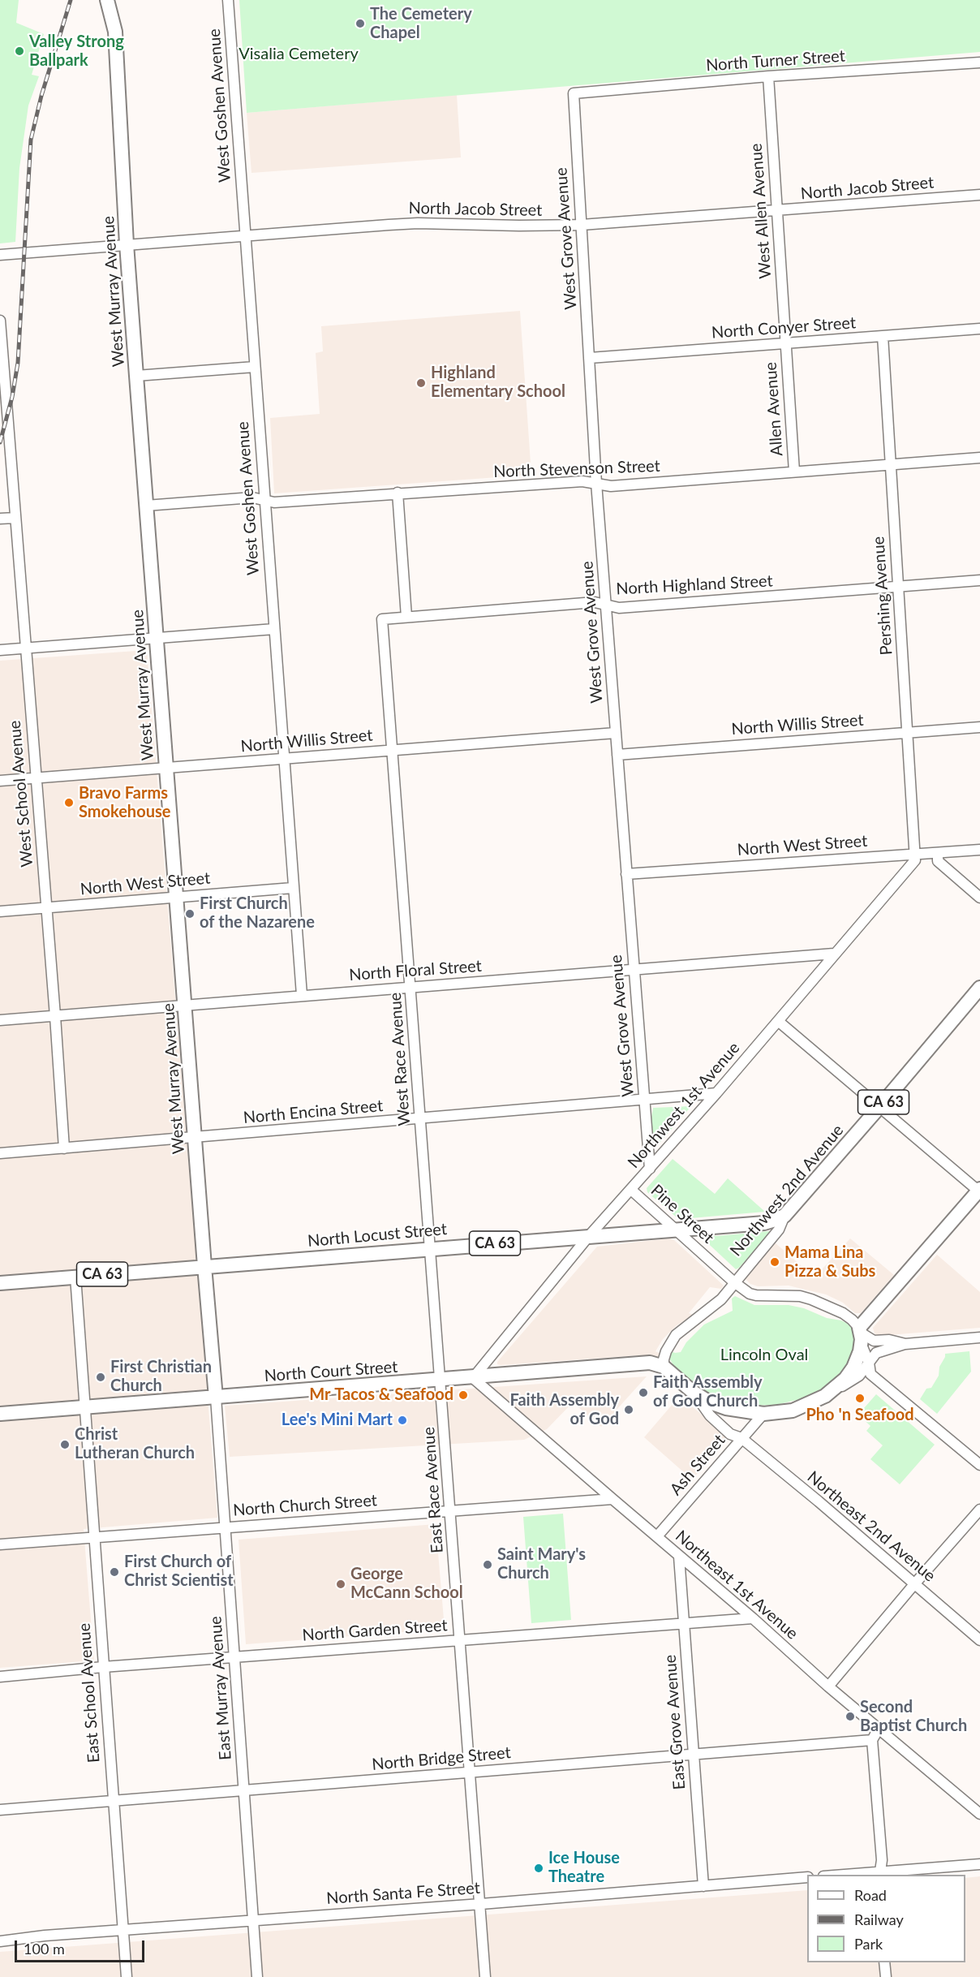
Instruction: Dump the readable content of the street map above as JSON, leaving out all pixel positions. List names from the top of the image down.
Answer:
{
  "streets": {
    "main road": [
      "West Murray Avenue",
      "CA 63",
      "Northwest 2nd Avenue",
      "North Locust Street",
      "North Court Street"
    ],
    "street": [
      "North Turner Street",
      "West Goshen Avenue",
      "North Jacob Street",
      "West Allen Avenue",
      "West Grove Avenue",
      "North Conyer Street",
      "Allen Avenue",
      "North Stevenson Street",
      "North Highland Street",
      "Pershing Avenue",
      "North Willis Street",
      "West School Avenue",
      "North West Street",
      "North Floral Street",
      "West Race Avenue",
      "Northwest 1st Avenue",
      "North Encina Street",
      "Pine Street",
      "Ash Street",
      "East Race Avenue",
      "North Church Street",
      "Northeast 2nd Avenue",
      "Northeast 1st Avenue",
      "North Garden Street",
      "East Murray Avenue",
      "East School Avenue",
      "East Grove Avenue",
      "North Bridge Street",
      "North Santa Fe Street"
    ]
  },
  "crossings": [
    ["North Turner Street", "West Allen Avenue"],
    ["North Turner Street", "West Grove Avenue"],
    ["West Goshen Avenue", "North Jacob Street"],
    ["West Goshen Avenue", "North Stevenson Street"],
    ["West Goshen Avenue", "North Willis Street"],
    ["West Goshen Avenue", "North West Street"],
    ["West Goshen Avenue", "North Floral Street"],
    ["North Jacob Street", "West Allen Avenue"],
    ["North Jacob Street", "West Grove Avenue"],
    ["North Jacob Street", "West Murray Avenue"],
    ["West Allen Avenue", "North Conyer Street"],
    ["West Allen Avenue", "Allen Avenue"],
    ["West Grove Avenue", "North Conyer Street"],
    ["West Grove Avenue", "North Stevenson Street"],
    ["West Grove Avenue", "North Highland Street"],
    ["West Grove Avenue", "North Willis Street"],
    ["West Grove Avenue", "North West Street"],
    ["West Grove Avenue", "North Floral Street"],
    ["West Grove Avenue", "Northwest 1st Avenue"],
    ["West Grove Avenue", "North Encina Street"],
    ["West Murray Avenue", "North Stevenson Street"],
    ["West Murray Avenue", "North Willis Street"],
    ["West Murray Avenue", "North West Street"],
    ["West Murray Avenue", "North Floral Street"],
    ["West Murray Avenue", "North Encina Street"],
    ["West Murray Avenue", "North Locust Street"],
    ["West Murray Avenue", "North Court Street"],
    ["West Murray Avenue", "East Murray Avenue"],
    ["North Conyer Street", "Allen Avenue"],
    ["North Conyer Street", "Pershing Avenue"],
    ["Allen Avenue", "North Stevenson Street"],
    ["North Stevenson Street", "Pershing Avenue"],
    ["North Highland Street", "Pershing Avenue"],
    ["North Highland Street", "West Race Avenue"],
    ["Pershing Avenue", "North Willis Street"],
    ["Pershing Avenue", "North West Street"],
    ["Pershing Avenue", "Northwest 1st Avenue"],
    ["North Willis Street", "West School Avenue"],
    ["North Willis Street", "West Race Avenue"],
    ["West School Avenue", "North West Street"],
    ["West School Avenue", "North Floral Street"],
    ["West School Avenue", "North Encina Street"],
    ["North West Street", "Northwest 1st Avenue"],
    ["North Floral Street", "West Race Avenue"],
    ["North Floral Street", "Northwest 1st Avenue"],
    ["West Race Avenue", "North Encina Street"],
    ["West Race Avenue", "North Locust Street"],
    ["West Race Avenue", "North Court Street"],
    ["West Race Avenue", "East Race Avenue"],
    ["Northwest 1st Avenue", "North Encina Street"],
    ["Northwest 1st Avenue", "Pine Street"],
    ["Northwest 1st Avenue", "North Locust Street"],
    ["Northwest 1st Avenue", "North Court Street"],
    ["Northwest 1st Avenue", "Northeast 1st Avenue"],
    ["Northwest 2nd Avenue", "Pine Street"],
    ["Northwest 2nd Avenue", "North Locust Street"],
    ["Pine Street", "North Locust Street"],
    ["North Court Street", "East Race Avenue"],
    ["North Court Street", "Northeast 1st Avenue"],
    ["North Court Street", "East Murray Avenue"],
    ["North Court Street", "East School Avenue"],
    ["Ash Street", "Northeast 2nd Avenue"],
    ["Ash Street", "Northeast 1st Avenue"],
    ["East Race Avenue", "North Church Street"],
    ["East Race Avenue", "North Garden Street"],
    ["East Race Avenue", "North Bridge Street"],
    ["East Race Avenue", "North Santa Fe Street"],
    ["North Church Street", "Northeast 1st Avenue"],
    ["North Church Street", "East Murray Avenue"],
    ["North Church Street", "East School Avenue"],
    ["Northeast 1st Avenue", "North Garden Street"],
    ["Northeast 1st Avenue", "East Grove Avenue"],
    ["North Garden Street", "East Murray Avenue"],
    ["North Garden Street", "East School Avenue"],
    ["North Garden Street", "East Grove Avenue"],
    ["East Murray Avenue", "North Bridge Street"],
    ["East Murray Avenue", "North Santa Fe Street"],
    ["East School Avenue", "North Bridge Street"],
    ["East School Avenue", "North Santa Fe Street"],
    ["East Grove Avenue", "North Bridge Street"],
    ["East Grove Avenue", "North Santa Fe Street"]
  ],
  "parks": ["Visalia Cemetery", "Lincoln Oval"],
  "places": [
    "The Cemetery Chapel",
    "Valley Strong Ballpark",
    "Highland Elementary School",
    "Bravo Farms Smokehouse",
    "First Church of the Nazarene",
    "Mama Lina Pizza & Subs",
    "First Christian Church",
    "Faith Assembly of God Church",
    "Mr Tacos & Seafood",
    "Pho 'n Seafood",
    "Faith Assembly of God",
    "Lee's Mini Mart",
    "Christ Lutheran Church",
    "Saint Mary's Church",
    "First Church of Christ Scientist",
    "George McCann School",
    "Second Baptist Church",
    "Ice House Theatre"
  ],
  "legend": ["Road", "Railway", "Park"],
  "scale_bar": "100 m"
}
